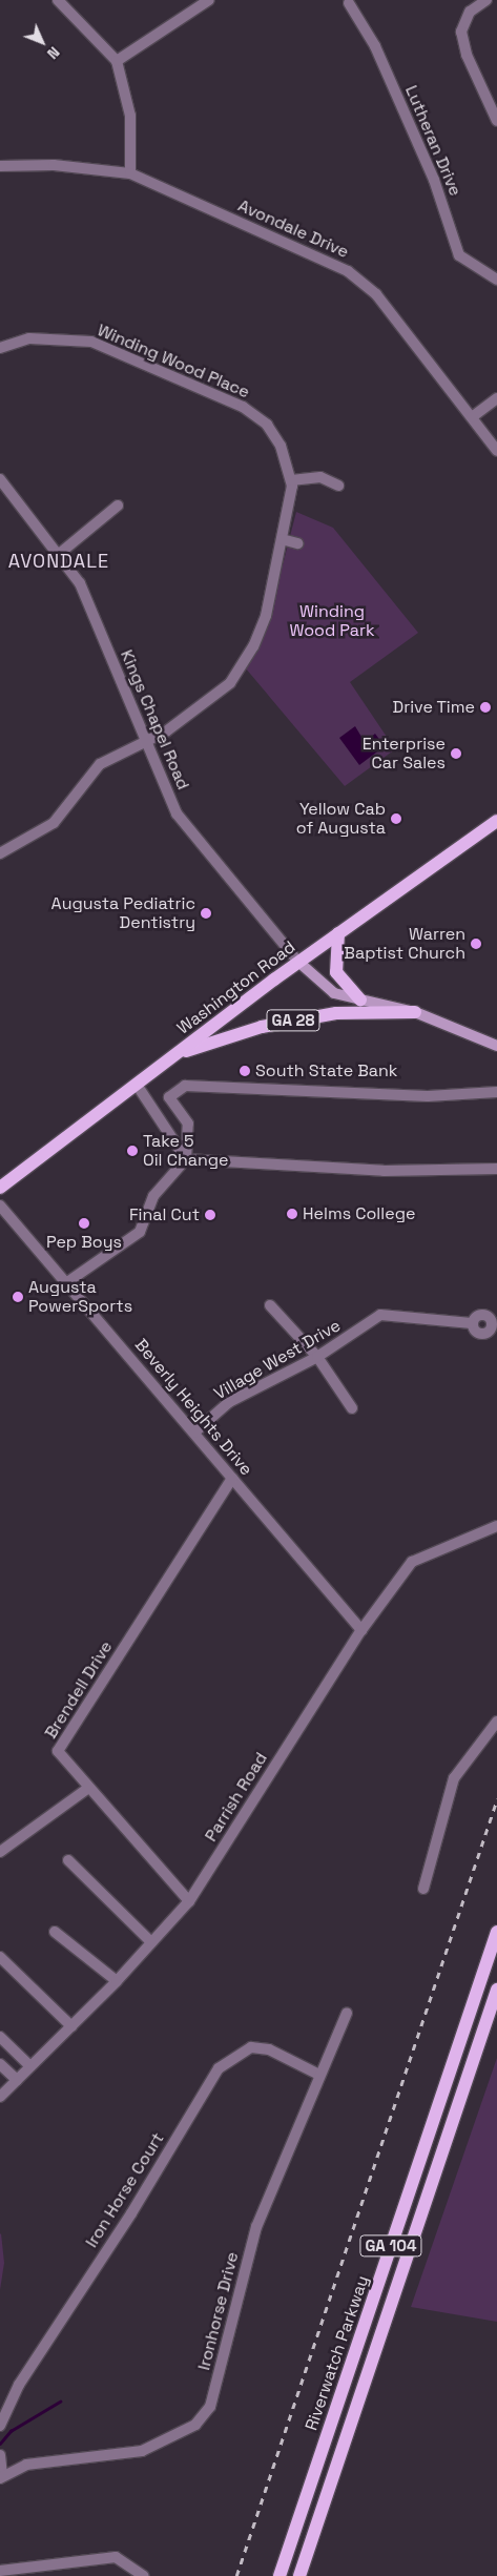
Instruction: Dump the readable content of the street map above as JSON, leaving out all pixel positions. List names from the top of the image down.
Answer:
{
  "streets": {
    "main road": [
      "Washington Road",
      "GA 28",
      "GA 104",
      "Riverwatch Parkway"
    ],
    "street": [
      "Lutheran Drive",
      "Avondale Drive",
      "Winding Wood Place",
      "Kings Chapel Road",
      "Village West Drive",
      "Beverly Heights Drive",
      "Brendell Drive",
      "Parrish Road",
      "Iron Horse Court",
      "Ironhorse Drive"
    ]
  },
  "crossings": [
    ["Winding Wood Place", "Kings Chapel Road"],
    ["Kings Chapel Road", "Washington Road"],
    ["Kings Chapel Road", "GA 28"],
    ["Washington Road", "GA 28"],
    ["Village West Drive", "Beverly Heights Drive"],
    ["Beverly Heights Drive", "Brendell Drive"],
    ["Beverly Heights Drive", "Parrish Road"],
    ["Brendell Drive", "Parrish Road"],
    ["Iron Horse Court", "Ironhorse Drive"]
  ],
  "districts": ["AVONDALE"],
  "parks": ["Winding Wood Park"],
  "places": [
    "Drive Time",
    "Enterprise Car Sales",
    "Yellow Cab of Augusta",
    "Augusta Pediatric Dentistry",
    "Warren Baptist Church",
    "South State Bank",
    "Take 5 Oil Change",
    "Helms College",
    "Final Cut",
    "Pep Boys",
    "Augusta PowerSports"
  ],
  "north": "bottom right"
}
